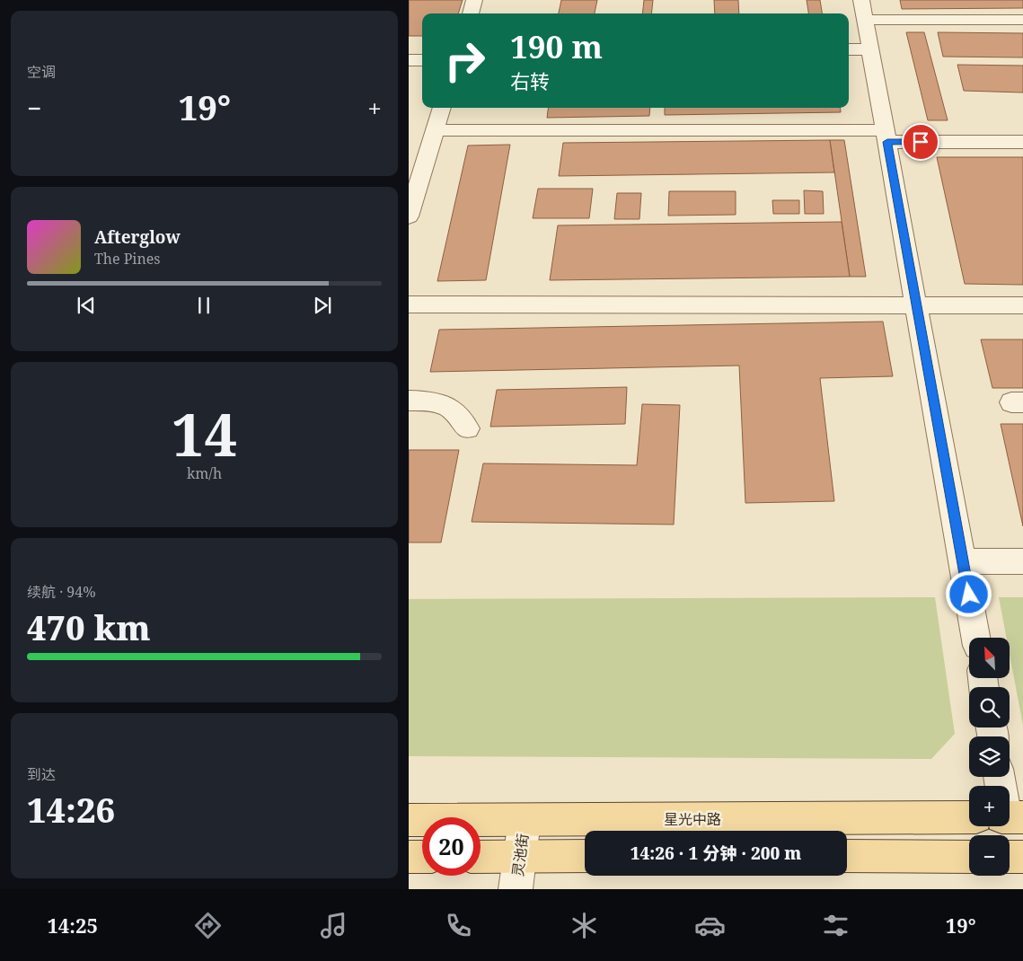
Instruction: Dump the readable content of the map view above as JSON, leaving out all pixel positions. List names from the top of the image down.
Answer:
{
  "streets": {
    "main road": ["星光中路"],
    "street": ["灵池街"]
  },
  "crossings": [
    ["星光中路", "灵池街"]
  ],
  "north": "top left",
  "page": {
    "tile": [
      "空调",
      ["14", "km/h"],
      ["续航 · 94%", "470 km"],
      ["到达", "14:26"]
    ],
    "turn": ["190 m", "右转"],
    "heat": ["−", "19°", "+"],
    "song": ["Afterglow", "The Pines"],
    "map_buttons": ["+", "−"],
    "limit": "20",
    "trip": "14:26 · 1 分钟 · 200 m",
    "tabs": ["14:25", "19°"]
  }
}
